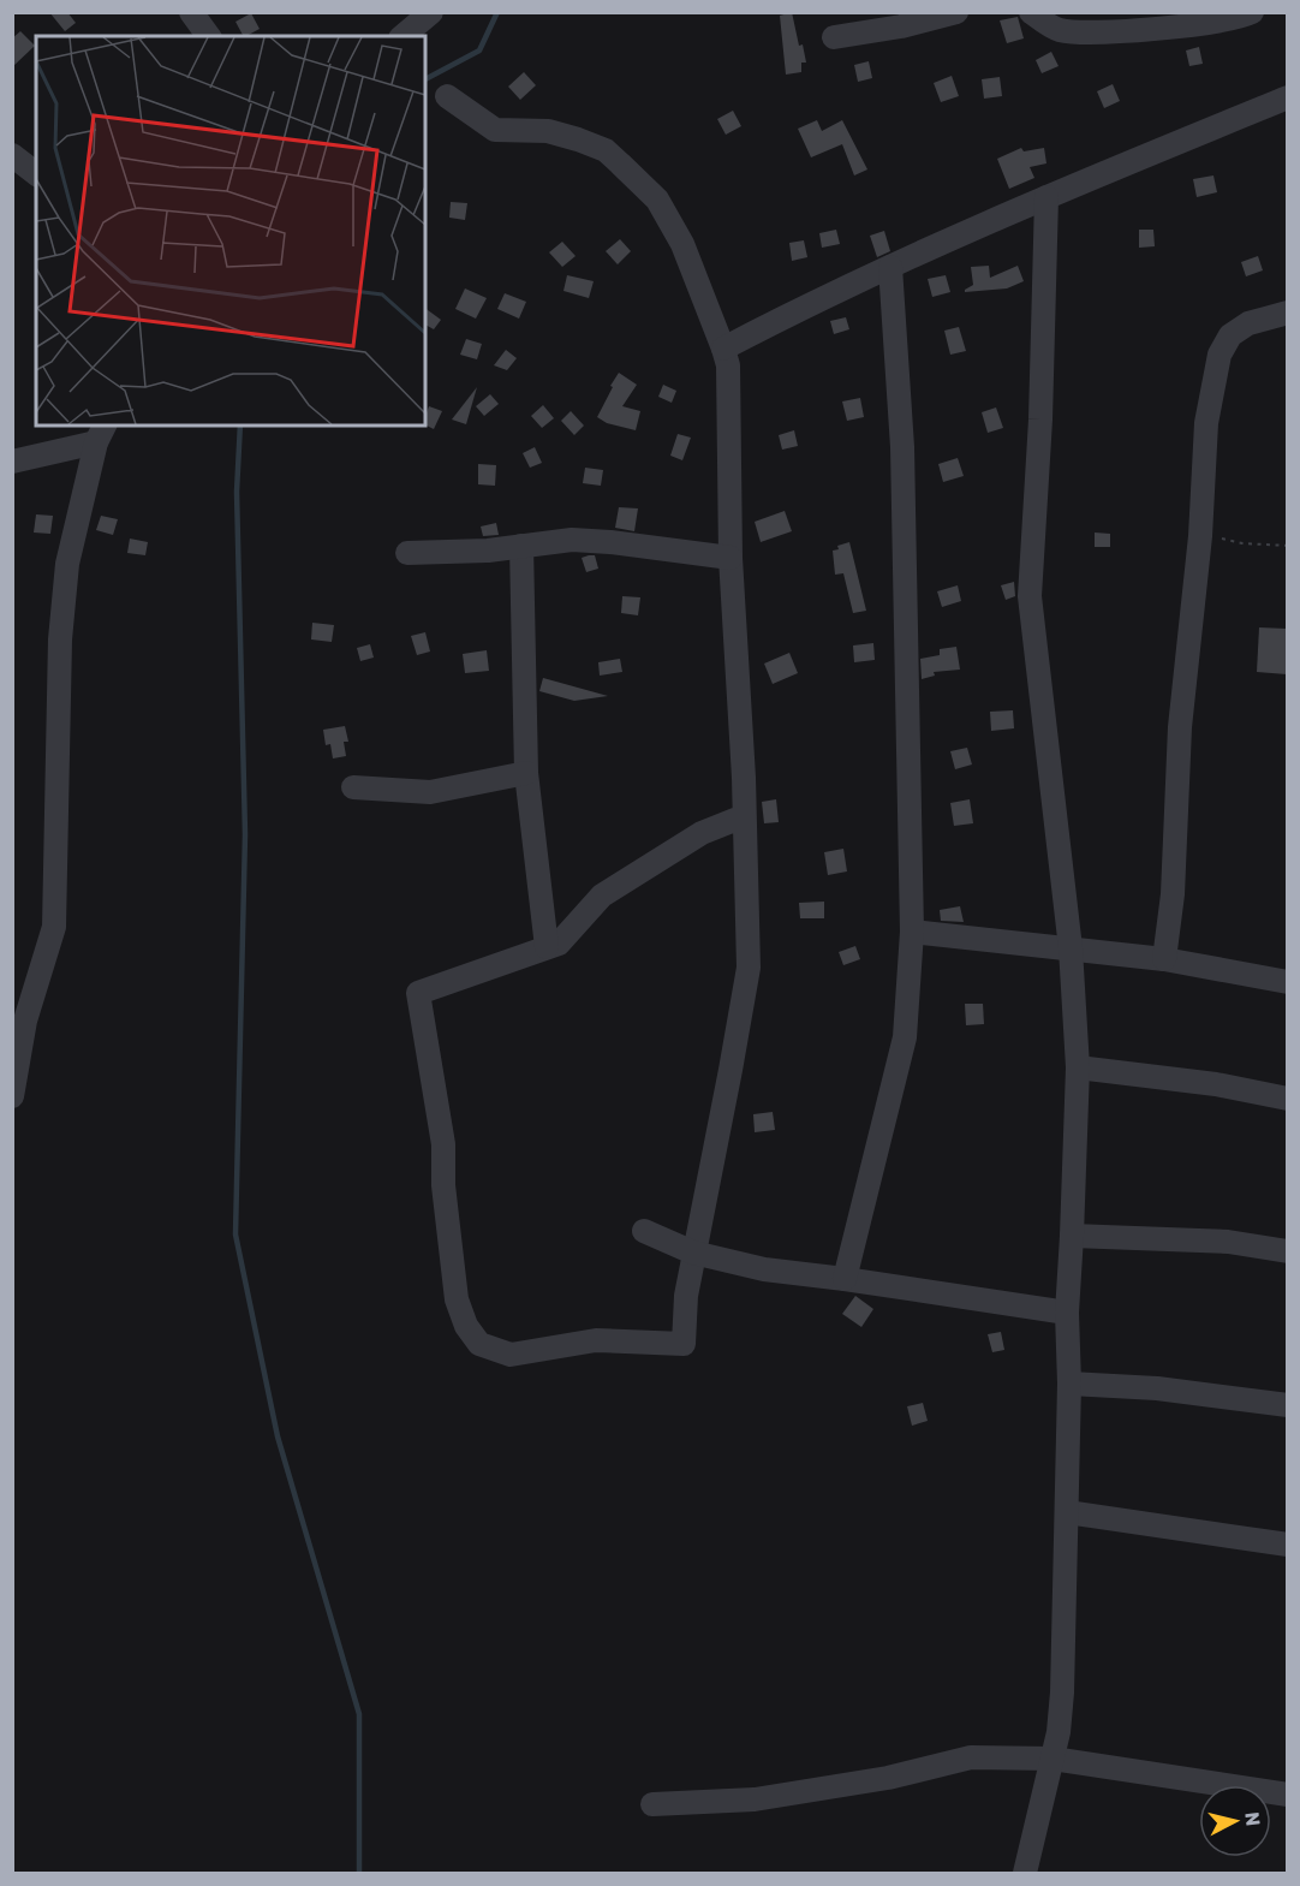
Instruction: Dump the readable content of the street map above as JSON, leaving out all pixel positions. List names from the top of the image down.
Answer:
{
  "north": "right"
}
